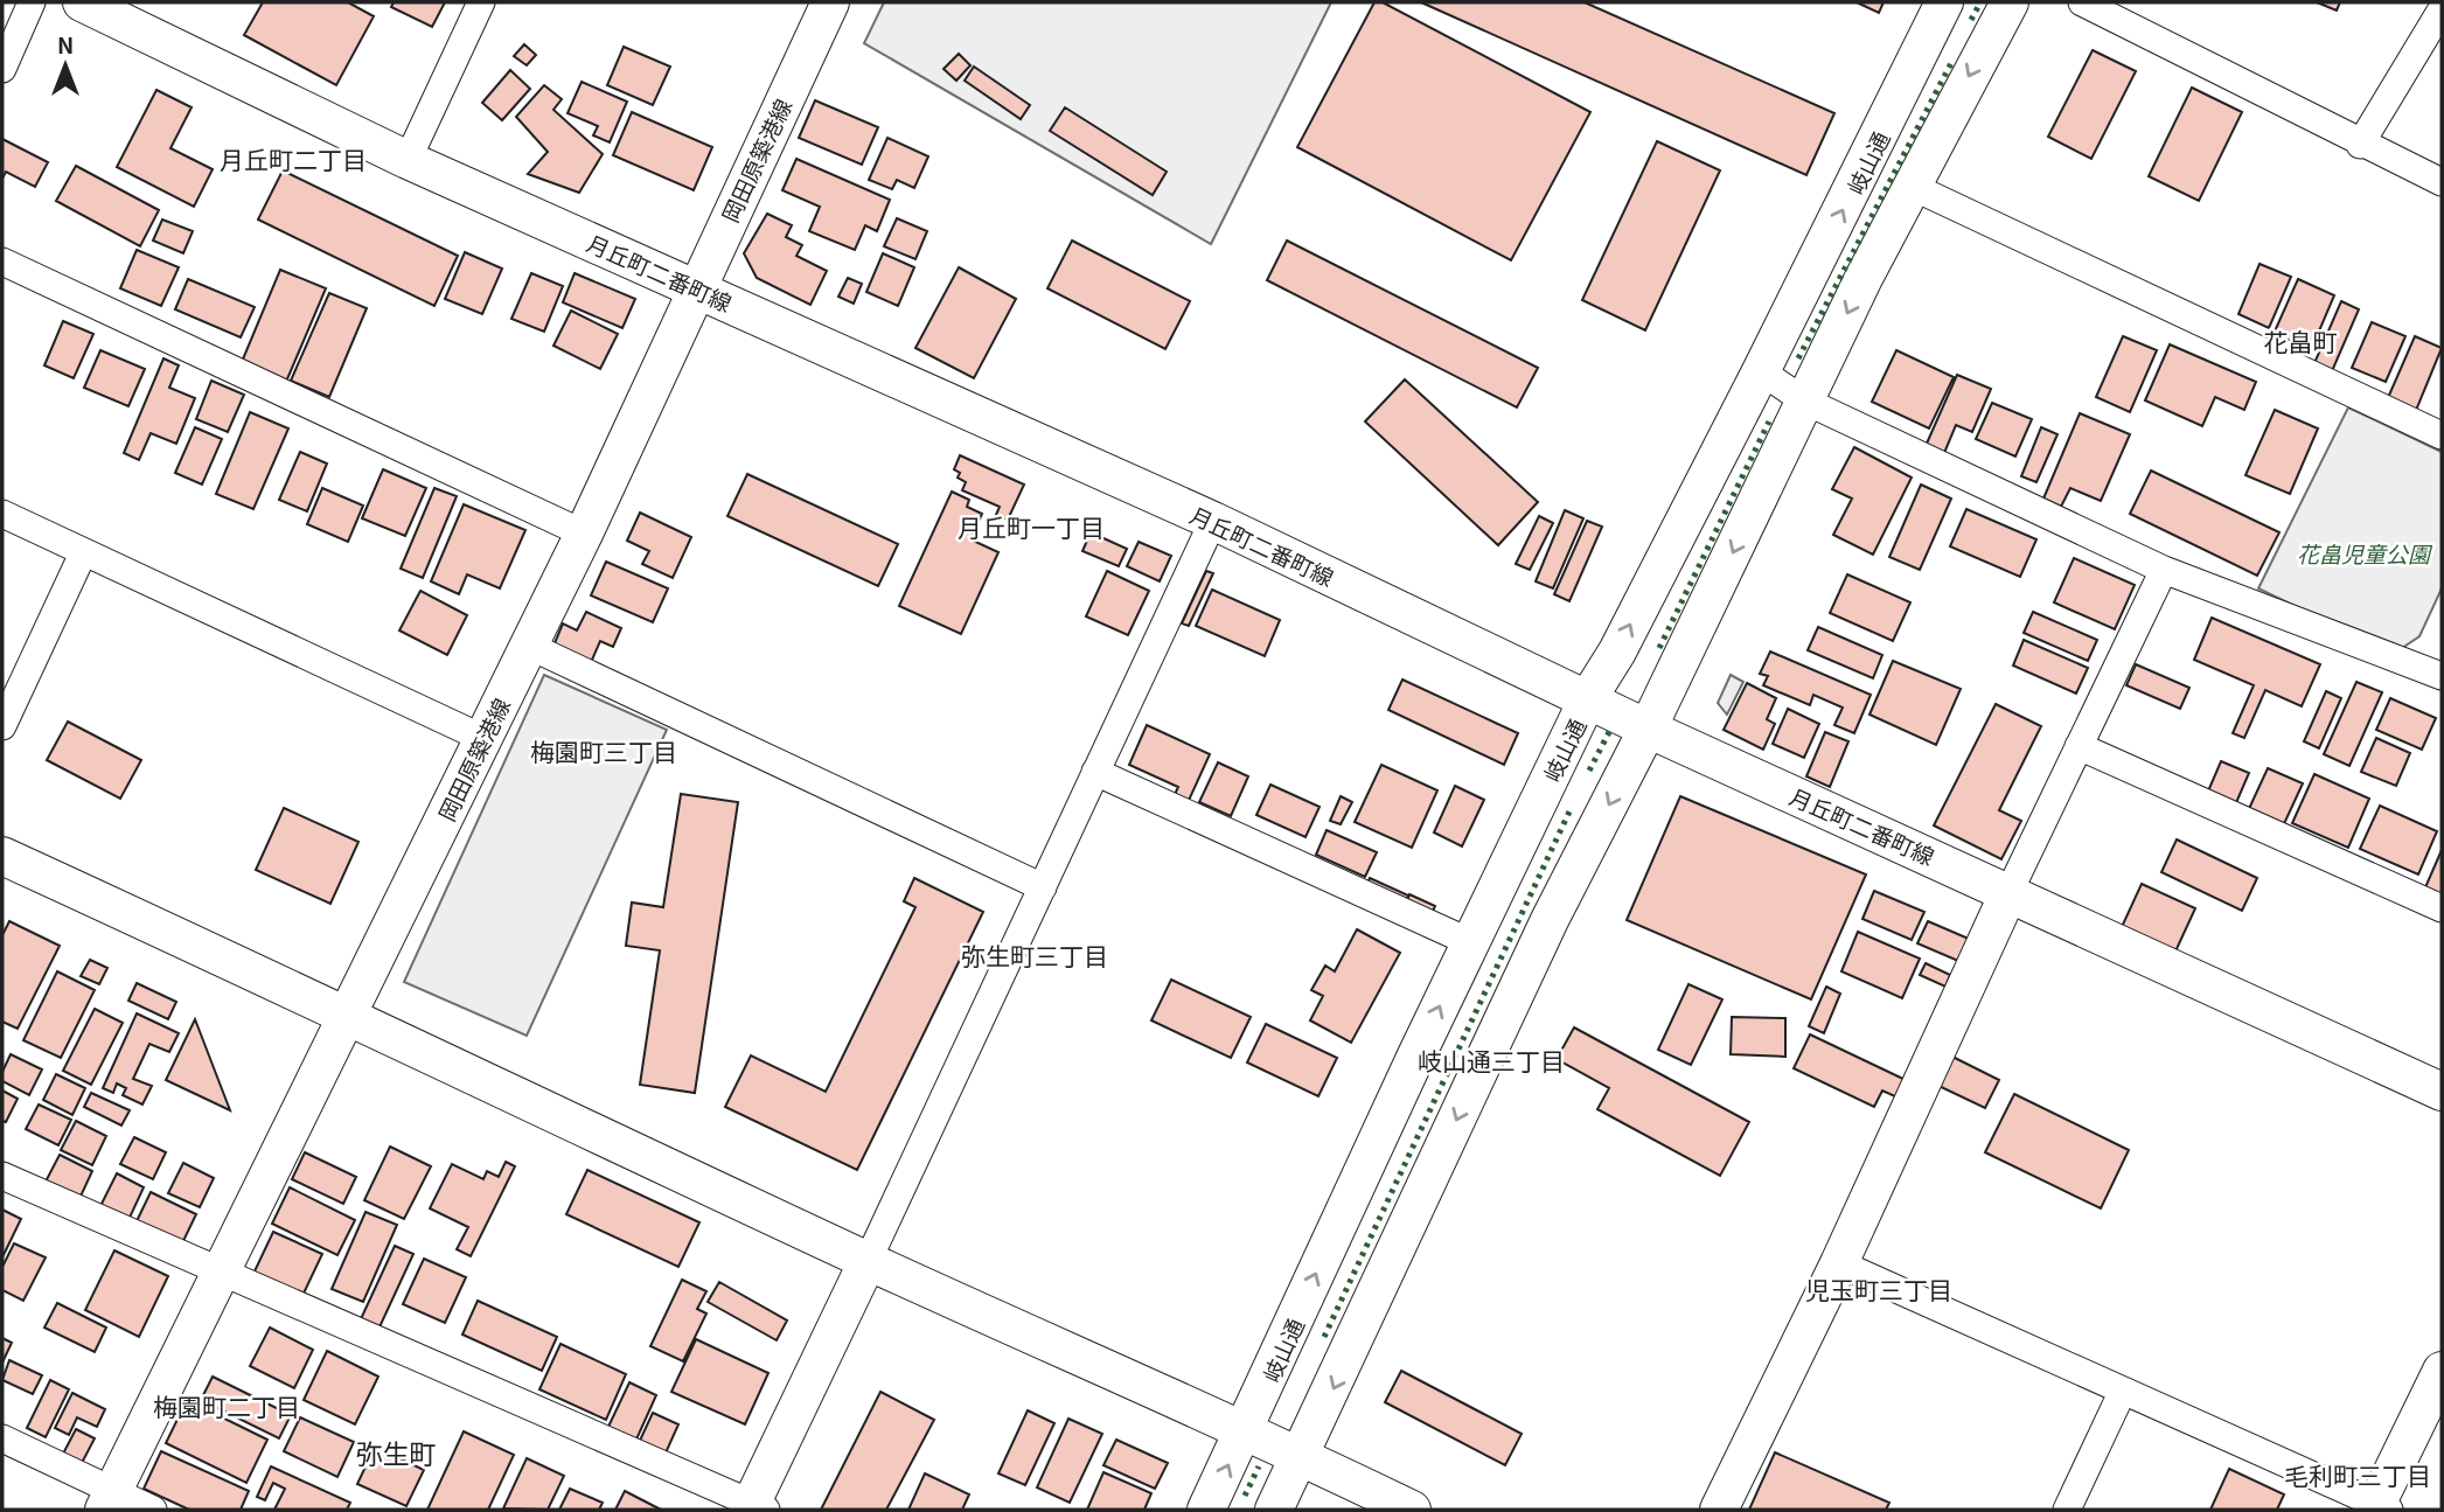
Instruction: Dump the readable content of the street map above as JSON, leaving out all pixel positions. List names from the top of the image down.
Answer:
{
  "streets": {
    "street": ["岡田原築港線", "岐山通", "月丘町二番町線"]
  },
  "crossings": [
    ["岡田原築港線", "月丘町二番町線"],
    ["岐山通", "月丘町二番町線"]
  ],
  "districts": [
    "月丘町二丁目",
    "花畠町",
    "月丘町一丁目",
    "梅園町三丁目",
    "弥生町三丁目",
    "岐山通三丁目",
    "児玉町三丁目",
    "梅園町二丁目",
    "弥生町",
    "毛利町三丁目"
  ],
  "parks": ["花畠児童公園"],
  "north": "top"
}
